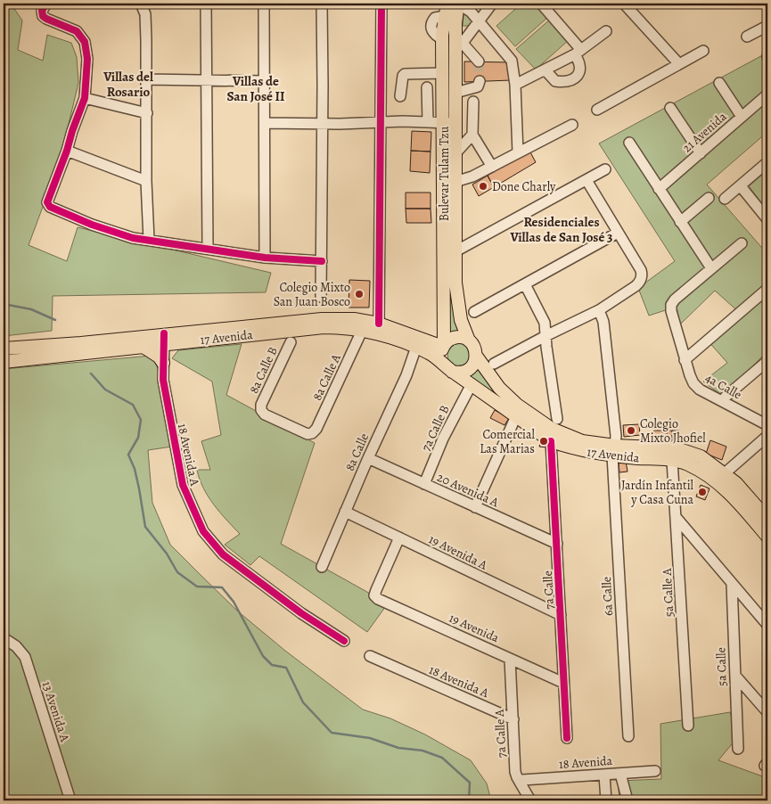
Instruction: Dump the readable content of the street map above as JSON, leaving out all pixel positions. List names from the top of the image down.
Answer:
{
  "streets": {
    "main road": ["Bulevar Tulam Tzu", "17 Avenida"],
    "street": [
      "21 Avenida",
      "8a Calle B",
      "8a Calle A",
      "4a Calle",
      "7a Calle B",
      "8a Calle",
      "18 Avenida A",
      "20 Avenida A",
      "19 Avenida A",
      "7a Calle",
      "5a Calle A",
      "6a Calle",
      "19 Avenida",
      "5a Calle",
      "13 Avenida A",
      "7a Calle A",
      "18 Avenida"
    ]
  },
  "crossings": [
    ["Bulevar Tulam Tzu", "17 Avenida"],
    ["17 Avenida", "8a Calle A"],
    ["17 Avenida", "7a Calle B"],
    ["17 Avenida", "8a Calle"],
    ["17 Avenida", "18 Avenida A"],
    ["17 Avenida", "7a Calle"],
    ["17 Avenida", "5a Calle A"],
    ["17 Avenida", "6a Calle"],
    ["8a Calle B", "8a Calle A"],
    ["7a Calle B", "20 Avenida A"],
    ["8a Calle", "20 Avenida A"],
    ["8a Calle", "19 Avenida A"],
    ["18 Avenida A", "7a Calle A"],
    ["20 Avenida A", "7a Calle"],
    ["19 Avenida A", "7a Calle"],
    ["19 Avenida A", "19 Avenida"],
    ["7a Calle", "19 Avenida"],
    ["19 Avenida", "7a Calle A"],
    ["7a Calle A", "18 Avenida"]
  ],
  "districts": ["Villas del Rosario", "Villas de San José II", "Residenciales Villas de San José 3"],
  "places": [
    "Done Charly",
    "Colegio Mixto San Juan Bosco",
    "Colegio Mixto Jhofiel",
    "Comercial Las Marias",
    "Jardín Infantil y Casa Cuna"
  ]
}
